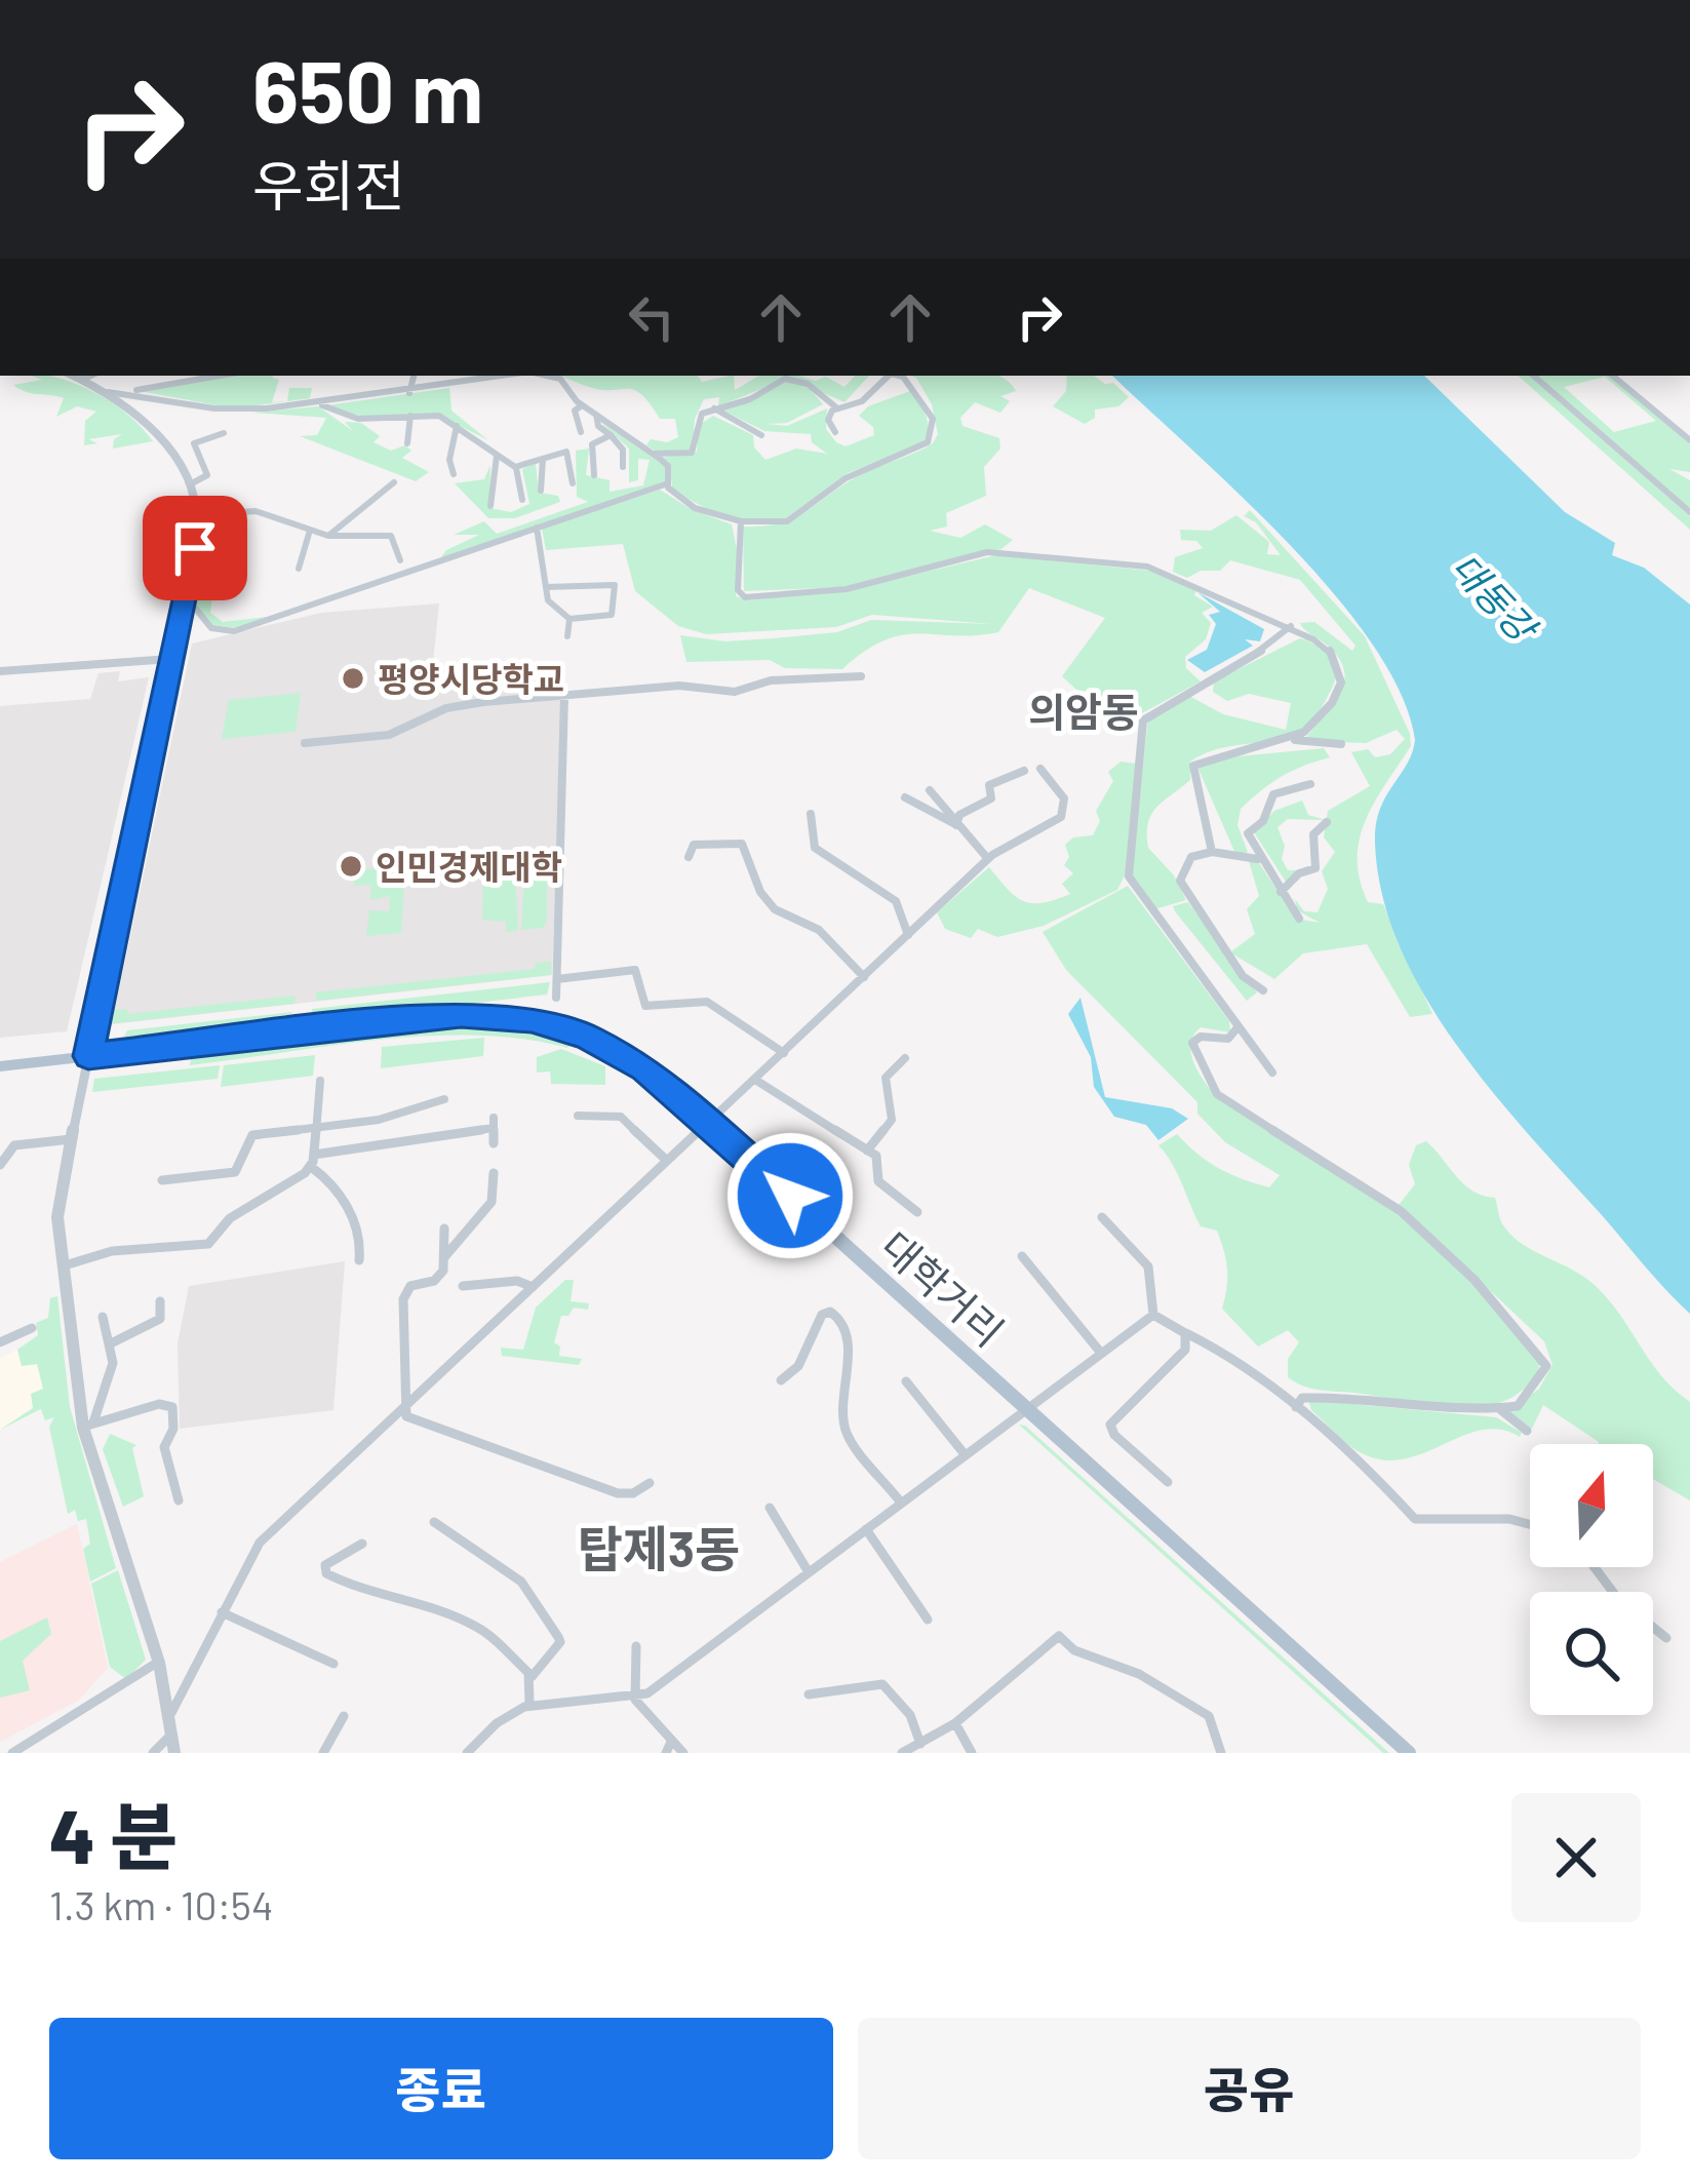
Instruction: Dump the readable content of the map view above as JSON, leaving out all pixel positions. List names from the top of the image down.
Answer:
{
  "streets": {
    "main road": ["대학거리"]
  },
  "districts": ["의암동", "탑제3동"],
  "water": ["대동강"],
  "places": ["평양시당학교", "인민경제대학"],
  "north": "top",
  "page": {
    "turn": ["650 m", "우회전"],
    "heading": ["4 분", "1.3 km · 10:54"],
    "buttons": ["종료", "공유"]
  }
}
